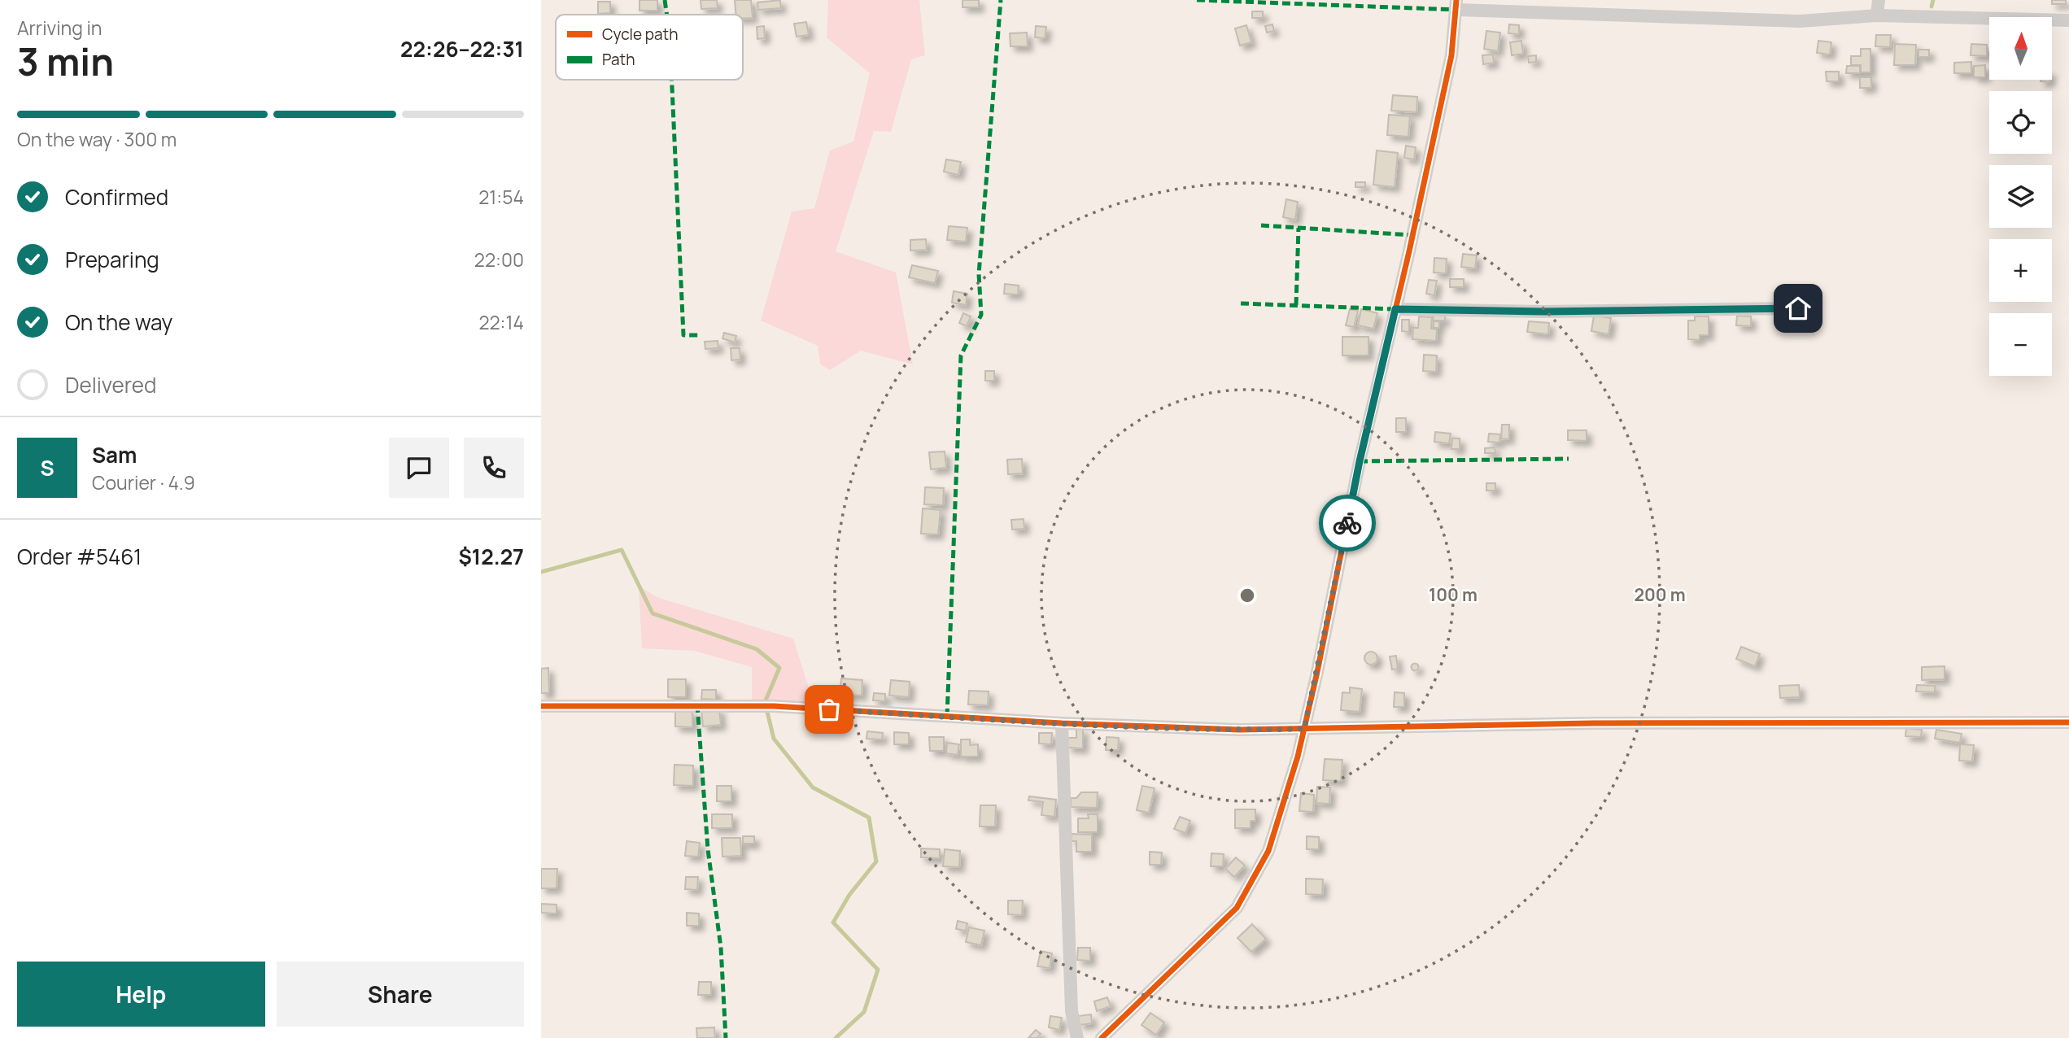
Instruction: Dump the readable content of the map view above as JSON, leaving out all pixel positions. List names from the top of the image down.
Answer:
{
  "legend": ["Cycle path", "Path"],
  "north": "top",
  "page": {
    "heading": ["3 min", "Arriving in", "22:26–22:31"],
    "panel": [
      "Sam",
      "Courier · 4.9",
      "Order #5461",
      "$12.27"
    ],
    "map_buttons": ["+", "−"],
    "bar": "On the way · 300 m",
    "list": [
      ["Confirmed", "21:54"],
      ["Preparing", "22:00"],
      ["On the way", "22:14"],
      "Delivered"
    ],
    "round": "S",
    "buttons": ["Help", "Share"]
  },
  "rings": ["100 m", "200 m"]
}
